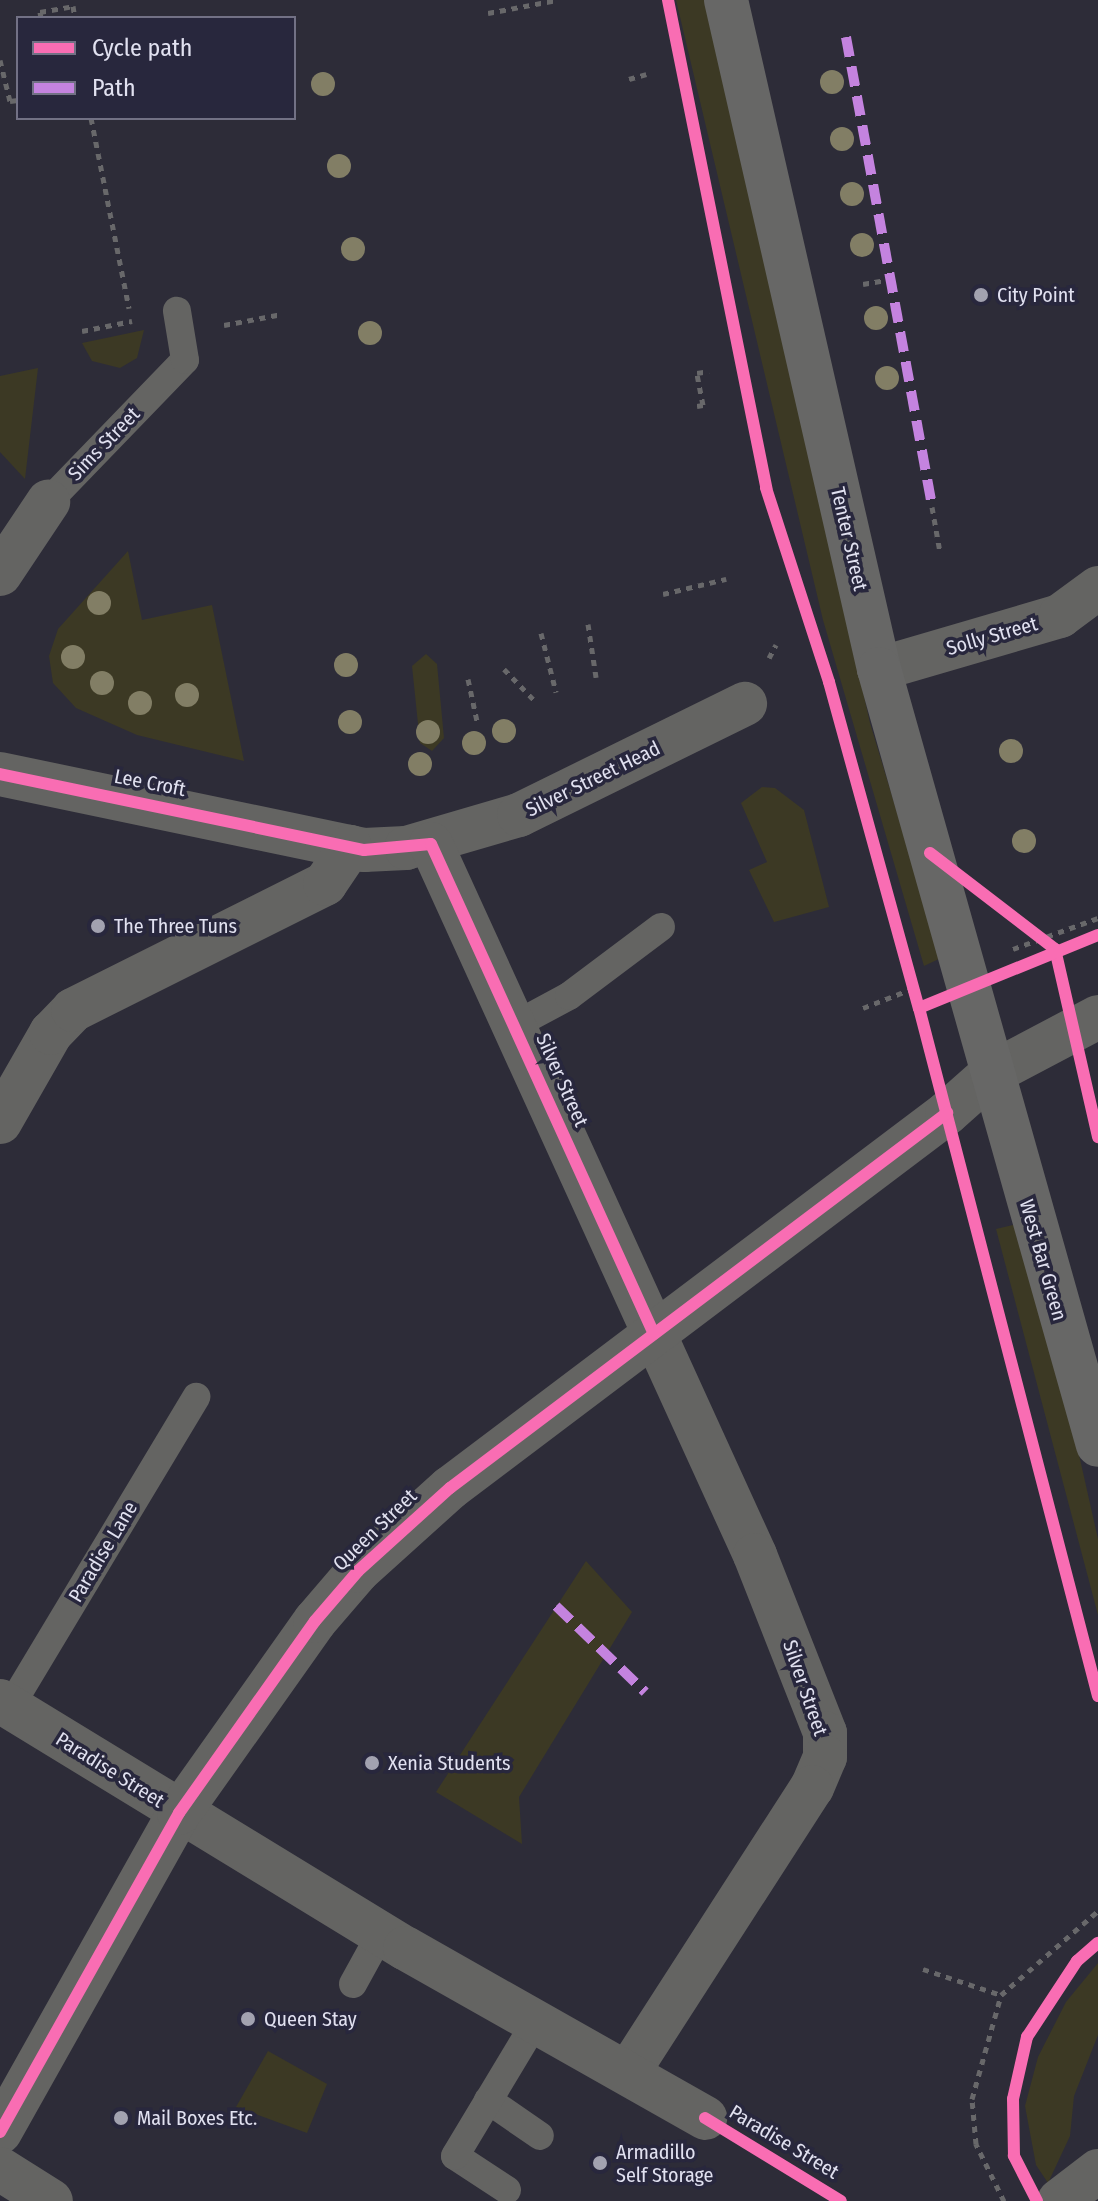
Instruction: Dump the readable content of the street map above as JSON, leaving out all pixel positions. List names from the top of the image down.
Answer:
{
  "streets": {
    "main road": ["Tenter Street", "West Bar Green"],
    "street": [
      "Sims Street",
      "Solly Street",
      "Silver Street Head",
      "Lee Croft",
      "Silver Street",
      "Queen Street",
      "Paradise Street"
    ],
    "lane": ["Paradise Lane"]
  },
  "crossings": [
    ["Tenter Street", "Solly Street"],
    ["Tenter Street", "West Bar Green"],
    ["Tenter Street", "Queen Street"],
    ["Silver Street Head", "Lee Croft"],
    ["Silver Street Head", "Silver Street"],
    ["Silver Street", "Queen Street"],
    ["Silver Street", "Paradise Street"],
    ["West Bar Green", "Queen Street"],
    ["Queen Street", "Paradise Street"],
    ["Paradise Lane", "Paradise Street"]
  ],
  "places": [
    "City Point",
    "The Three Tuns",
    "Xenia Students",
    "Queen Stay",
    "Mail Boxes Etc.",
    "Armadillo Self Storage"
  ],
  "legend": ["Cycle path", "Path"]
}
